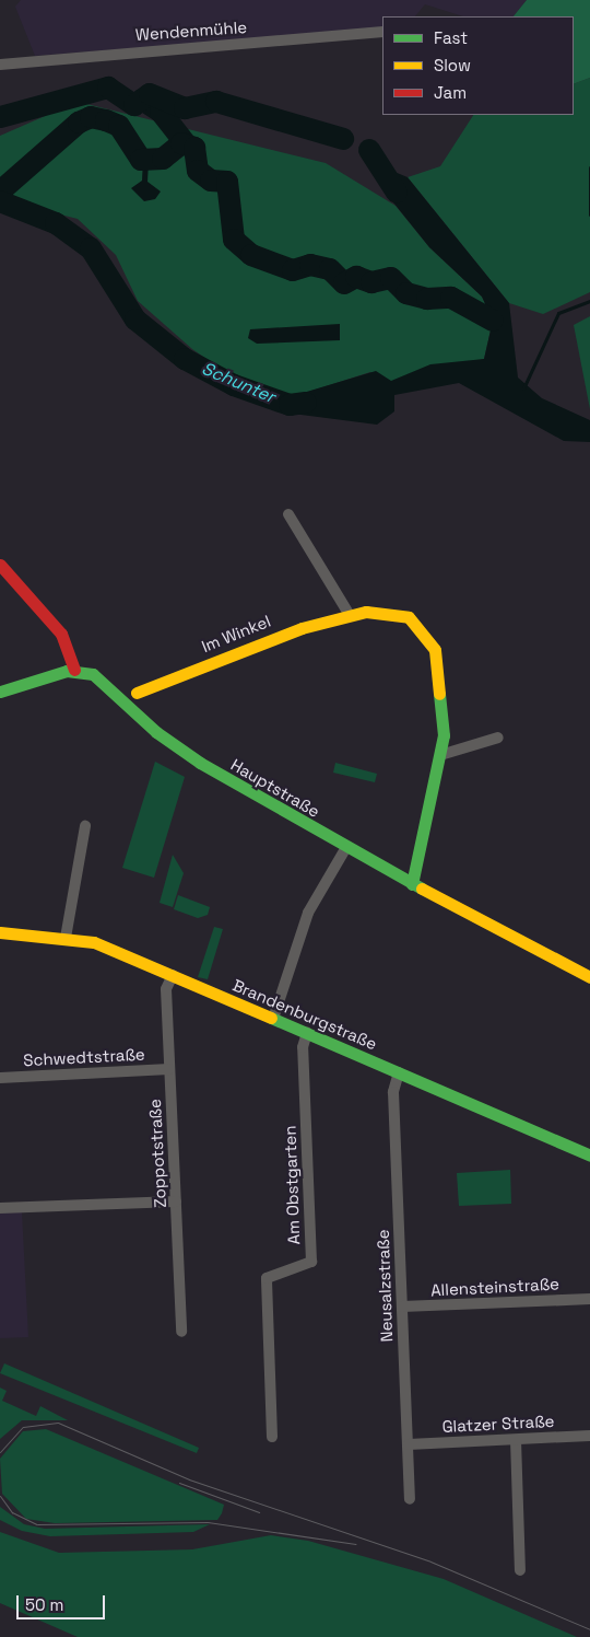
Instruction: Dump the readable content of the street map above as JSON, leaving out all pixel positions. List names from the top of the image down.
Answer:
{
  "streets": {
    "street": [
      "Wendenmühle",
      "Im Winkel",
      "Hauptstraße",
      "Brandenburgstraße",
      "Schwedtstraße",
      "Zoppotstraße",
      "Am Obstgarten",
      "Neusalzstraße",
      "Allensteinstraße",
      "Glatzer Straße"
    ]
  },
  "crossings": [
    ["Im Winkel", "Hauptstraße"],
    ["Brandenburgstraße", "Zoppotstraße"],
    ["Brandenburgstraße", "Am Obstgarten"],
    ["Brandenburgstraße", "Neusalzstraße"],
    ["Schwedtstraße", "Zoppotstraße"],
    ["Neusalzstraße", "Allensteinstraße"],
    ["Neusalzstraße", "Glatzer Straße"]
  ],
  "water": ["Schunter"],
  "legend": ["Fast", "Slow", "Jam"],
  "scale_bar": "50 m"
}
